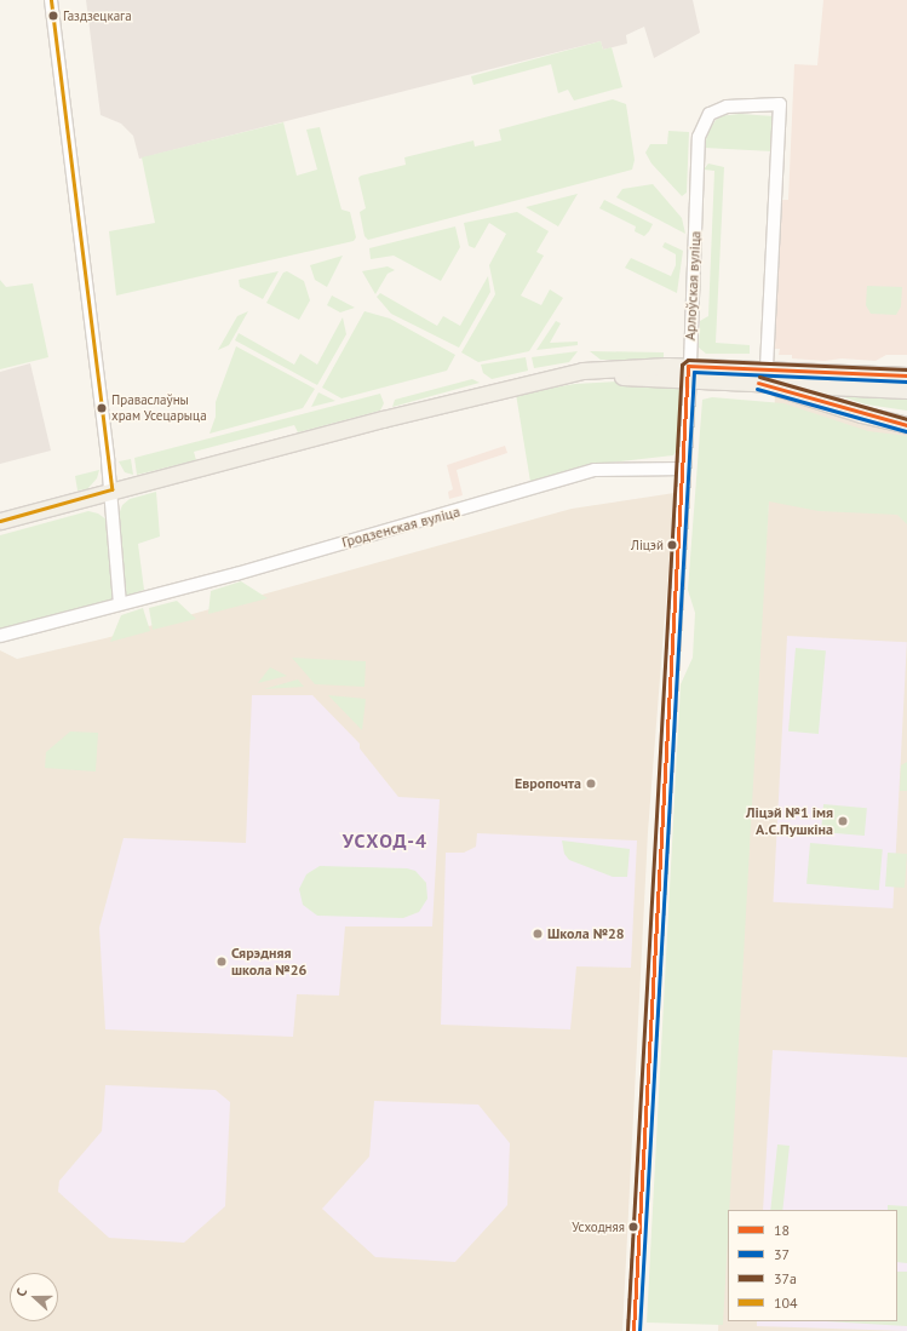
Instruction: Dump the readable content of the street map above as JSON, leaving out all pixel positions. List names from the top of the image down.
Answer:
{
  "streets": {
    "street": ["Арлоўская вуліца", "Гродзенская вуліца"]
  },
  "crossings": [
    ["Арлоўская вуліца", "Гродзенская вуліца"]
  ],
  "districts": ["УСХОД-4"],
  "places": [
    "Газдзецкага",
    "Праваслаўны храм Усецарыца",
    "Ліцэй",
    "Европочта",
    "Ліцэй №1 імя А.С.Пушкіна",
    "Школа №28",
    "Сярэдняя школа №26",
    "Усходняя"
  ],
  "lines": [
    "transit line 104",
    "transit line 37а",
    "transit line 18",
    "transit line 37"
  ],
  "legend": [
    "18",
    "37",
    "37а",
    "104"
  ],
  "north": "left"
}
